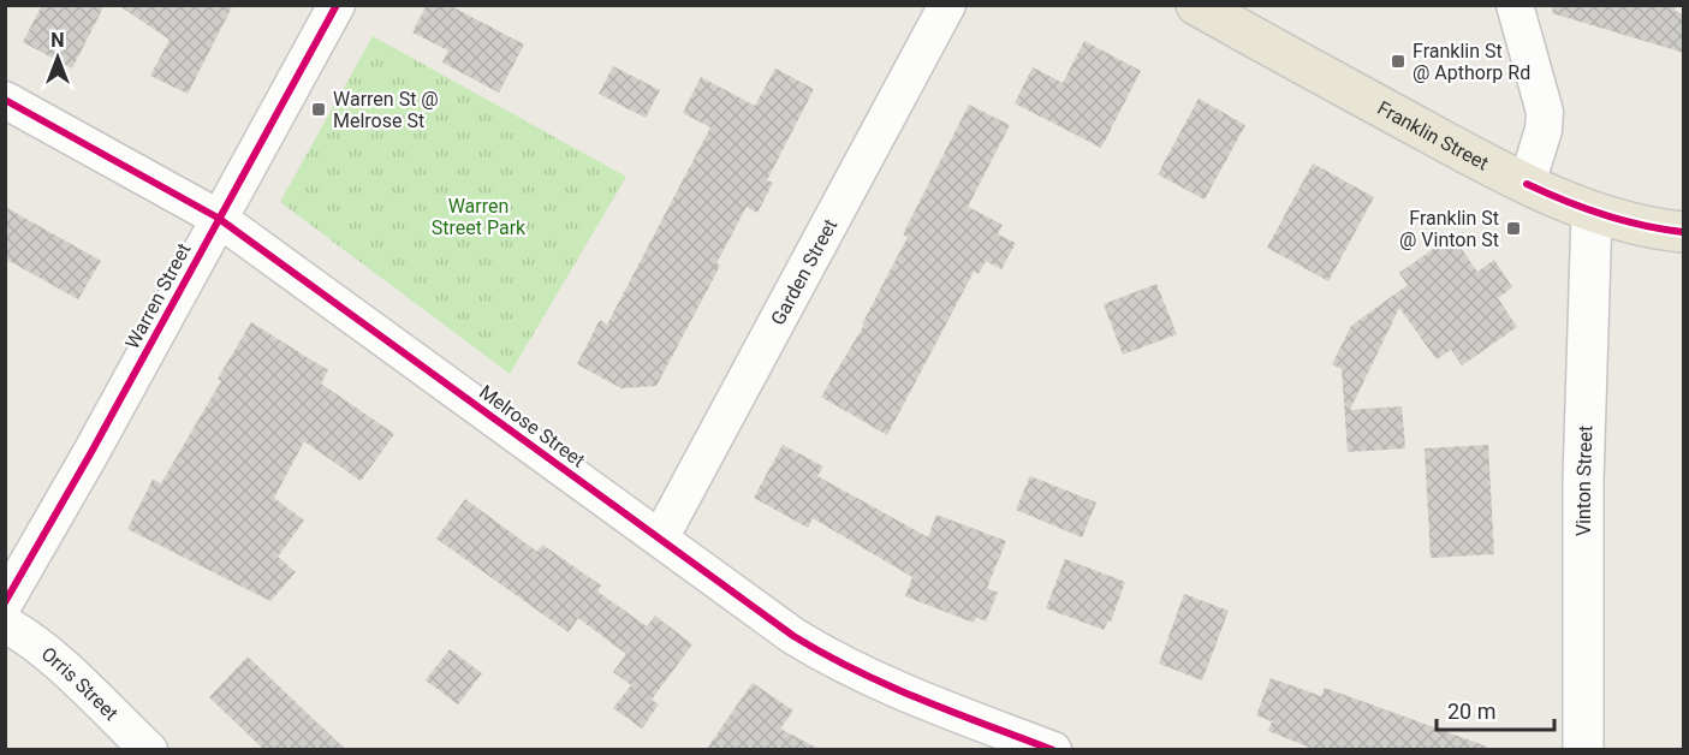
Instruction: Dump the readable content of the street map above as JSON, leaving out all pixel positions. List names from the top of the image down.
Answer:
{
  "streets": {
    "main road": ["Franklin Street", "Vinton Street"],
    "street": [
      "Garden Street",
      "Warren Street",
      "Melrose Street",
      "Orris Street"
    ]
  },
  "crossings": [
    ["Franklin Street", "Vinton Street"],
    ["Garden Street", "Melrose Street"],
    ["Warren Street", "Melrose Street"]
  ],
  "parks": ["Warren Street Park"],
  "places": {
    "transit": ["Franklin St @ Apthorp Rd", "Warren St @ Melrose St", "Franklin St @ Vinton St"]
  },
  "scale_bar": "20 m",
  "north": "top"
}
